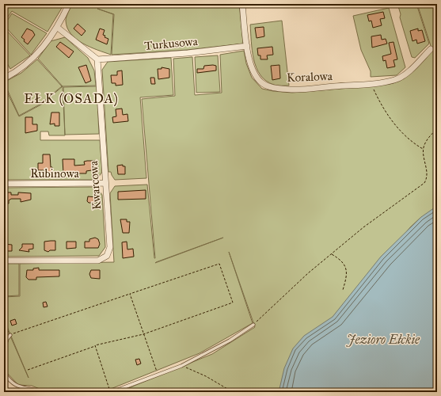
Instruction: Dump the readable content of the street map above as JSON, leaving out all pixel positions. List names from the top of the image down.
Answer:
{
  "streets": {
    "street": [
      "Turkusowa",
      "Koralowa",
      "Rubinowa",
      "Kwarcowa"
    ]
  },
  "crossings": [
    ["Turkusowa", "Koralowa"],
    ["Turkusowa", "Kwarcowa"],
    ["Rubinowa", "Kwarcowa"]
  ],
  "districts": ["EŁK (OSADA)"],
  "water": ["Jezioro Ełckie"]
}
